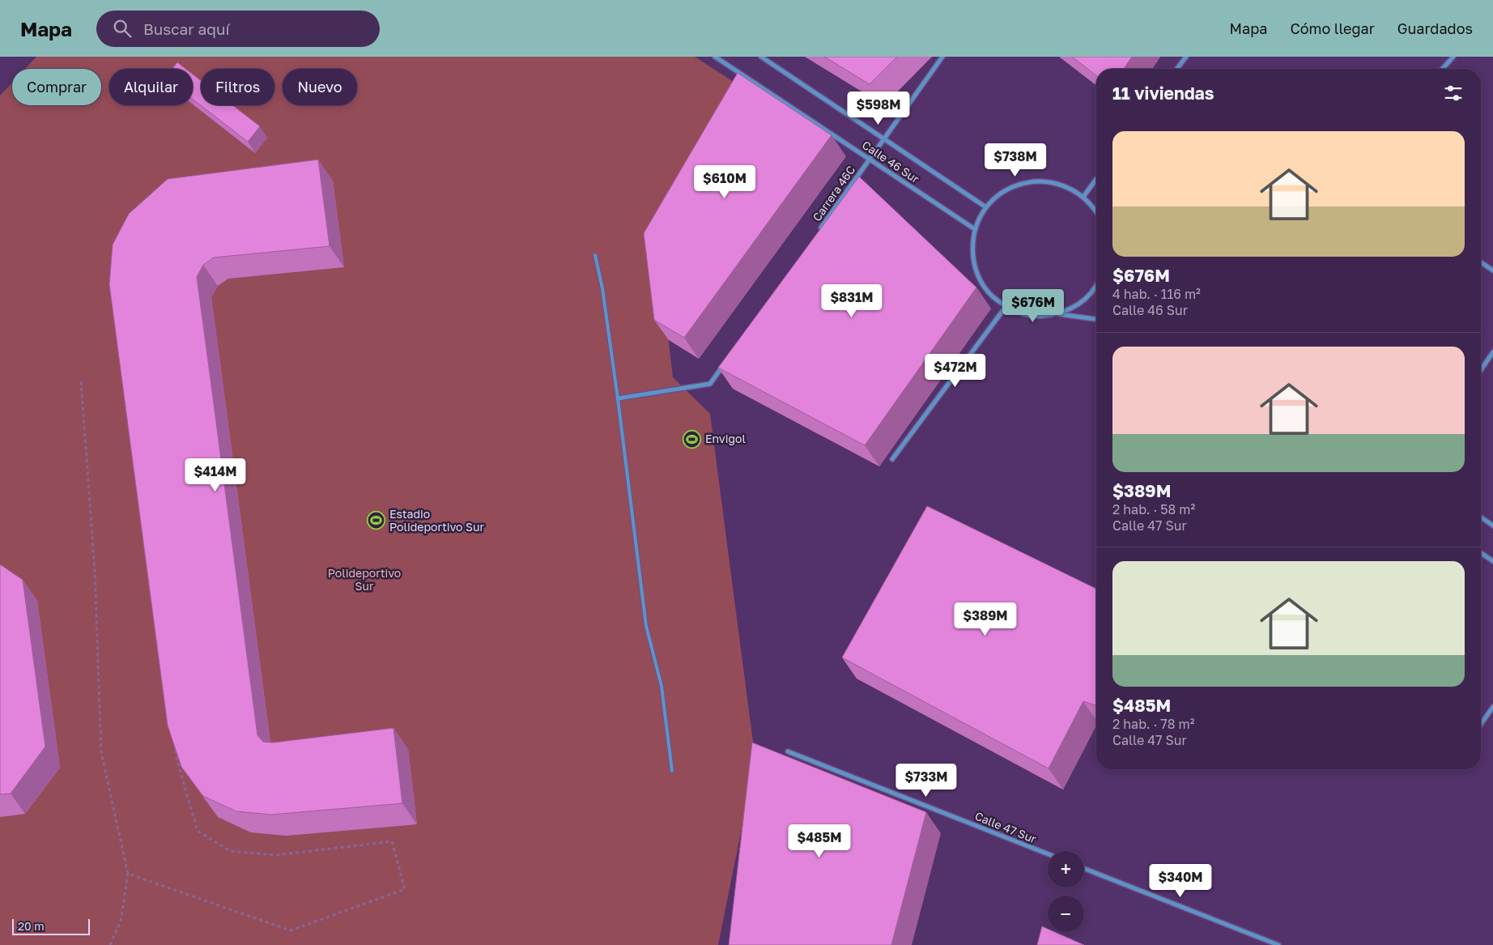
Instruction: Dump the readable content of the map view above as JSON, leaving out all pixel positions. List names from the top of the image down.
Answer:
{
  "streets": {
    "street": ["Calle 46 Sur", "Carrera 46C", "Calle 47 Sur"]
  },
  "crossings": [
    ["Calle 46 Sur", "Carrera 46C"]
  ],
  "parks": ["Polideportivo Sur"],
  "places": {
    "sports": ["Envigol", "Estadio Polideportivo Sur"]
  },
  "scale_bar": "20 m",
  "page": {
    "header": "Mapa",
    "search": "Buscar aquí",
    "nav": ["Mapa", "Cómo llegar", "Guardados"],
    "chip": [
      "Comprar",
      "Alquilar",
      "Filtros",
      "Nuevo"
    ],
    "heading": "11 viviendas",
    "price": [
      "$598M",
      "$738M",
      "$610M",
      "$831M",
      "$676M",
      "$472M",
      "$414M",
      "$389M",
      "$733M",
      "$485M",
      "$340M"
    ],
    "list": [
      {
        "name": "$676M",
        "note": "4 hab. · 116 m² · Calle 46 Sur"
      },
      {
        "name": "$389M",
        "note": "2 hab. · 58 m² · Calle 47 Sur"
      },
      {
        "name": "$485M",
        "note": "2 hab. · 78 m² · Calle 47 Sur"
      }
    ],
    "map_buttons": ["+", "−"],
    "scale": "20 m"
  }
}
